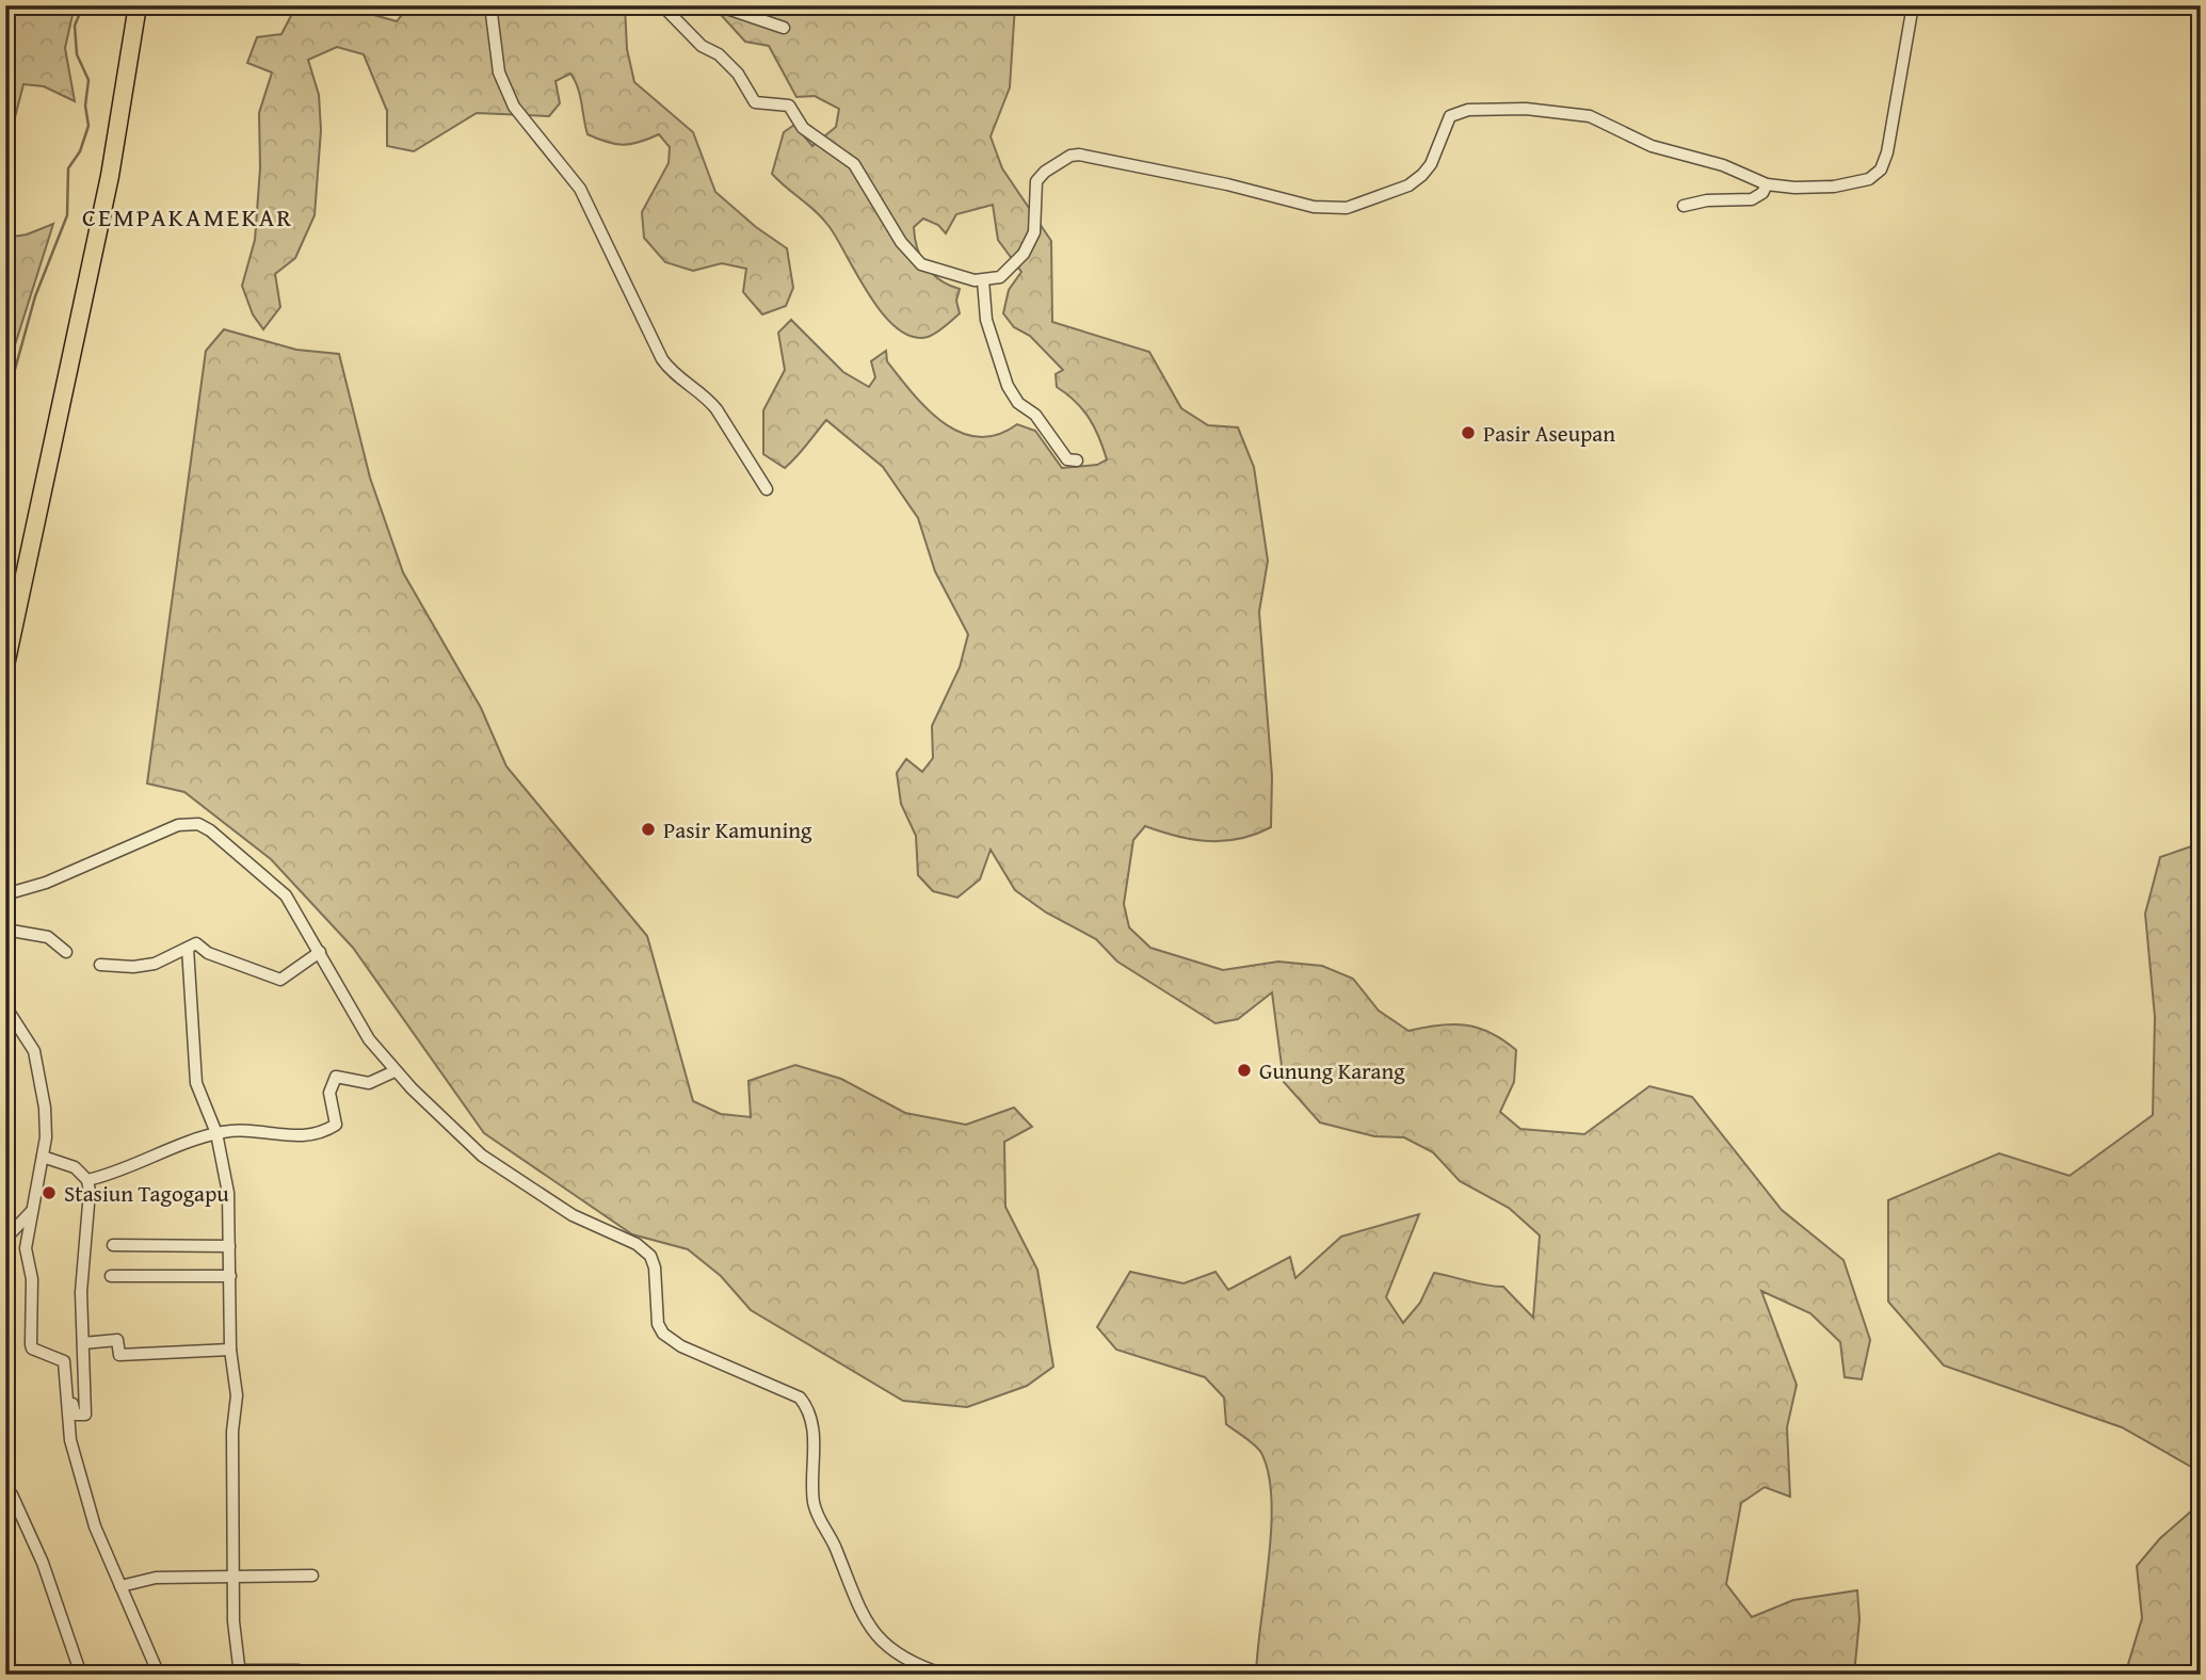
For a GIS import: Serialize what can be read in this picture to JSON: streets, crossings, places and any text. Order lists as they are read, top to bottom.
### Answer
{
  "districts": ["CEMPAKAMEKAR"],
  "places": [
    "Pasir Aseupan",
    "Pasir Kamuning",
    "Gunung Karang",
    "Stasiun Tagogapu"
  ]
}
